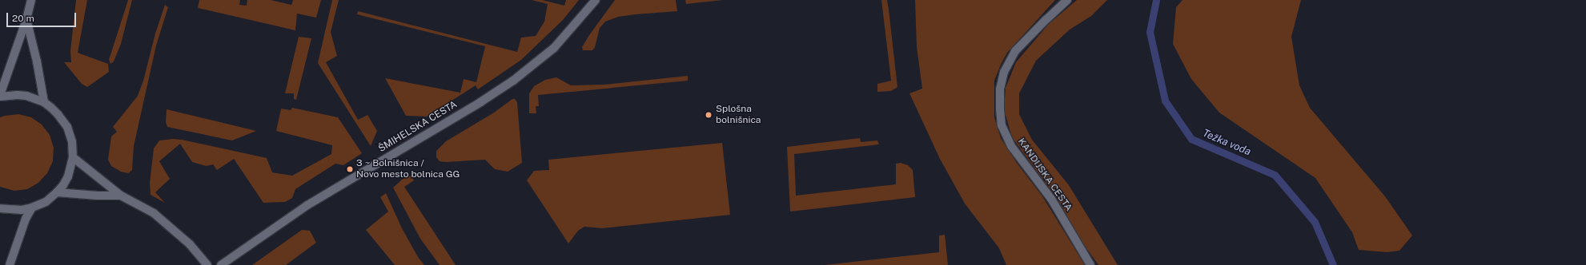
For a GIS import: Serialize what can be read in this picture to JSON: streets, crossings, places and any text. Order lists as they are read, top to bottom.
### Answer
{
  "streets": {
    "street": ["ŠMIHELSKA CESTA", "KANDIJSKA CESTA"]
  },
  "water": ["Težka voda"],
  "places": ["Splošna bolnišnica", "3 ~ Bolnišnica / Novo mesto bolnica GG"],
  "scale_bar": "20 m"
}
